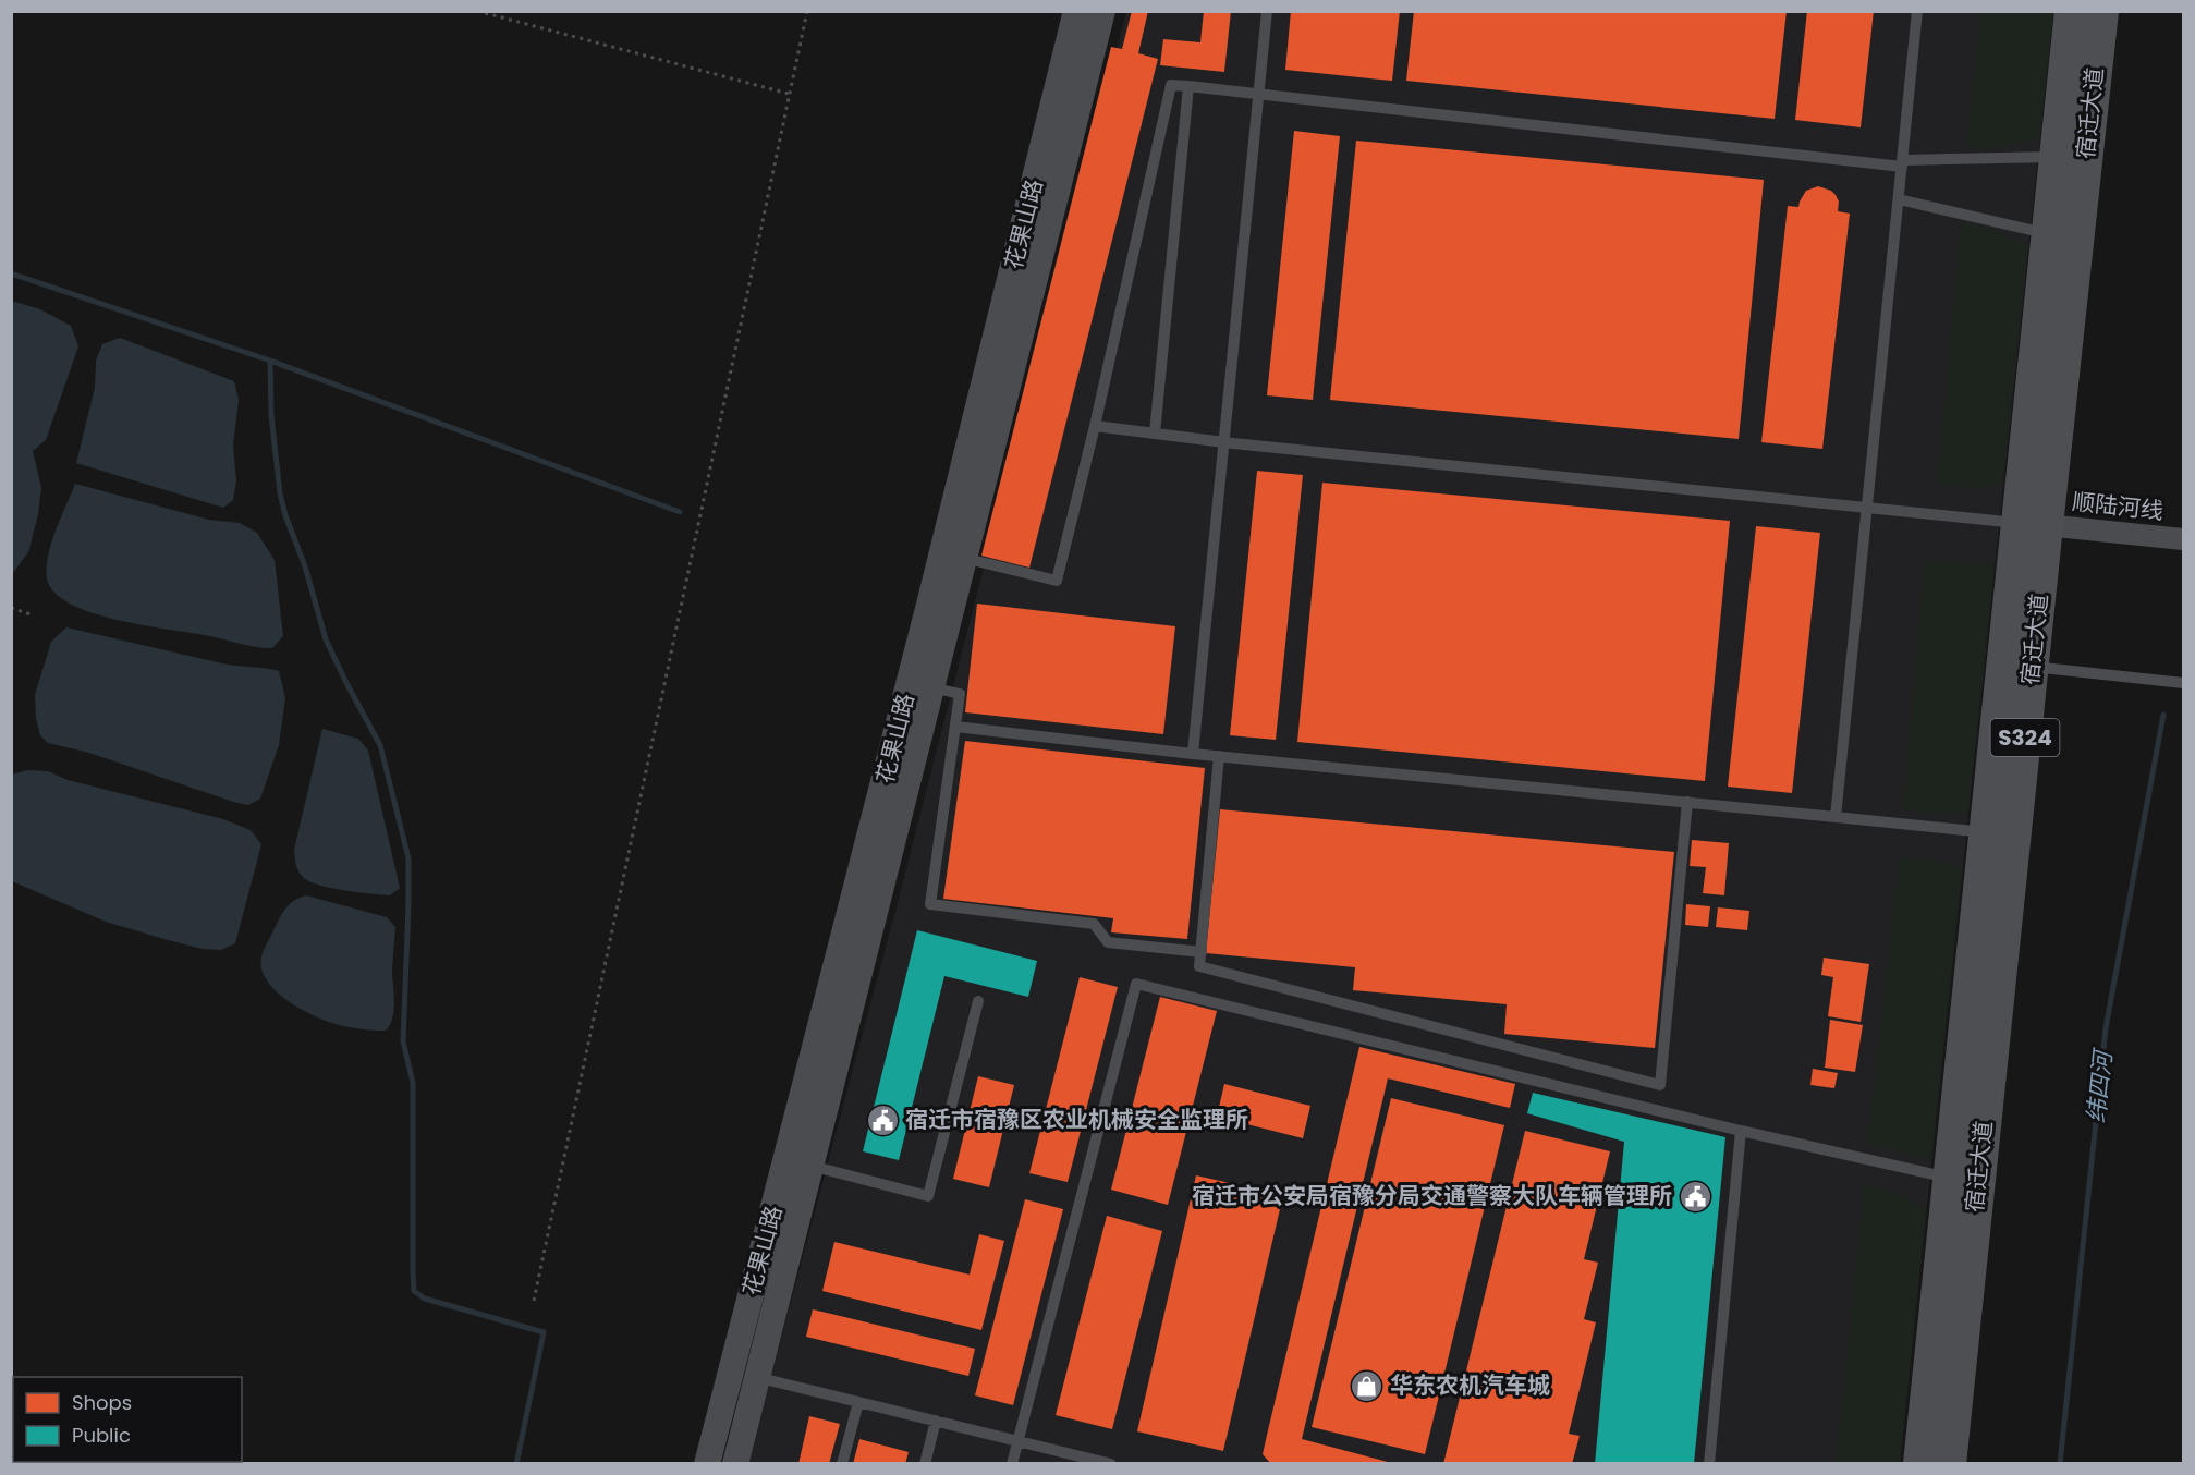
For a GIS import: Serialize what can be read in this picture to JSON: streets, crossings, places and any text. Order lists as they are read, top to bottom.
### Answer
{
  "streets": {
    "main road": ["宿迁大道", "S324"],
    "street": ["花果山路", "顺陆河线"]
  },
  "crossings": [
    ["宿迁大道", "顺陆河线"]
  ],
  "water": ["纬四河"],
  "places": {
    "public building": ["宿迁市宿豫区农业机械安全监理所", "宿迁市公安局宿豫分局交通警察大队车辆管理所"],
    "shop": ["华东农机汽车城"]
  },
  "legend": ["Shops", "Public"]
}
